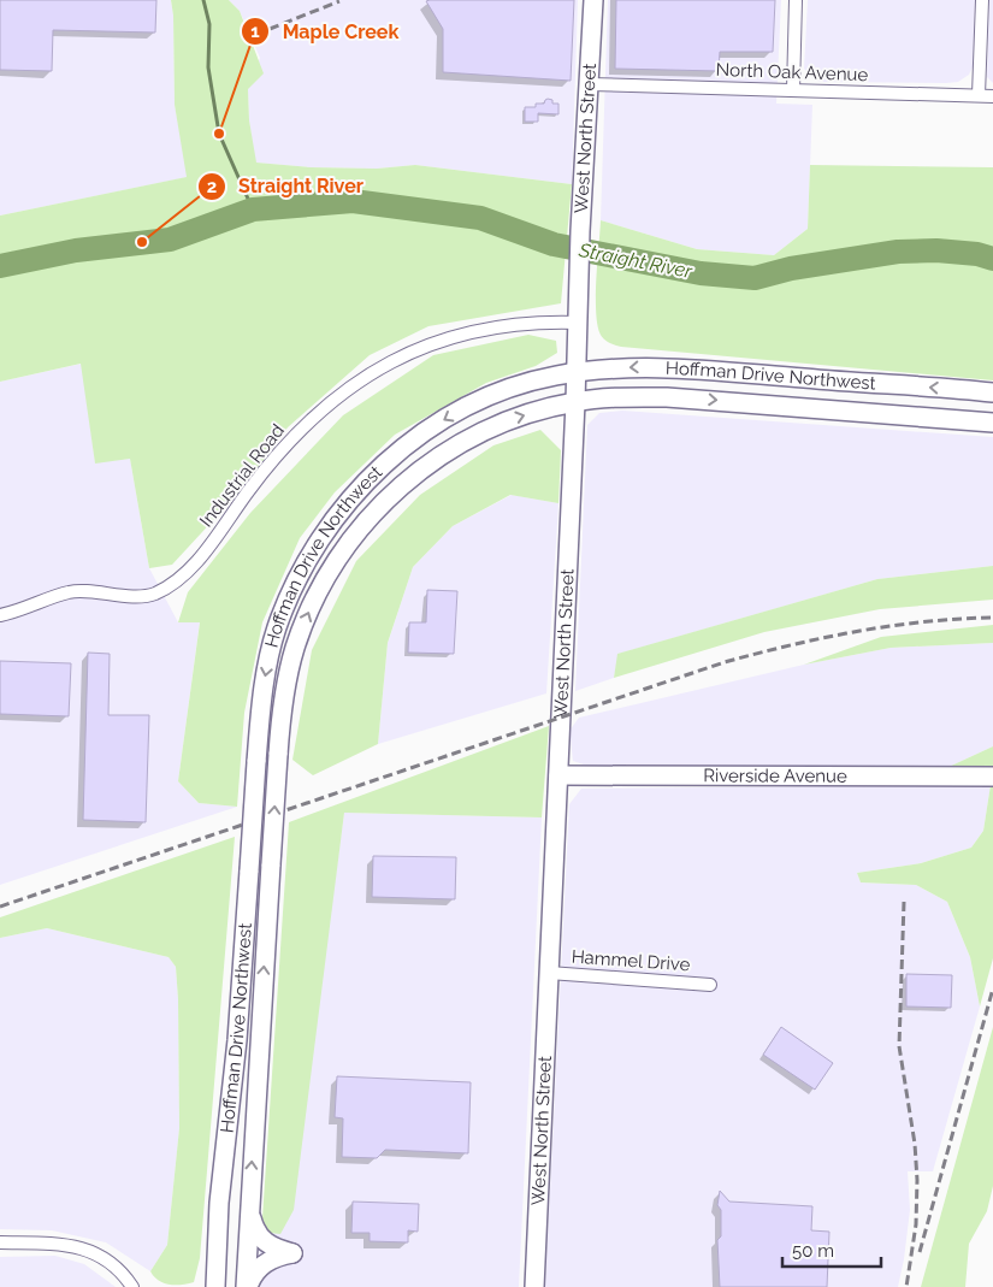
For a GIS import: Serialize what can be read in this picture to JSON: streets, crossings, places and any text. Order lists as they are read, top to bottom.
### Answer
{
  "streets": {
    "main road": ["West North Street", "Hoffman Drive Northwest", "Riverside Avenue"],
    "street": ["North Oak Avenue", "Industrial Road", "Hammel Drive"]
  },
  "crossings": [
    ["North Oak Avenue", "West North Street"],
    ["West North Street", "Hoffman Drive Northwest"],
    ["West North Street", "Industrial Road"],
    ["West North Street", "Riverside Avenue"],
    ["West North Street", "Hammel Drive"]
  ],
  "water": ["Straight River"],
  "places": ["Maple Creek", "Straight River"],
  "scale_bar": "50 m"
}
